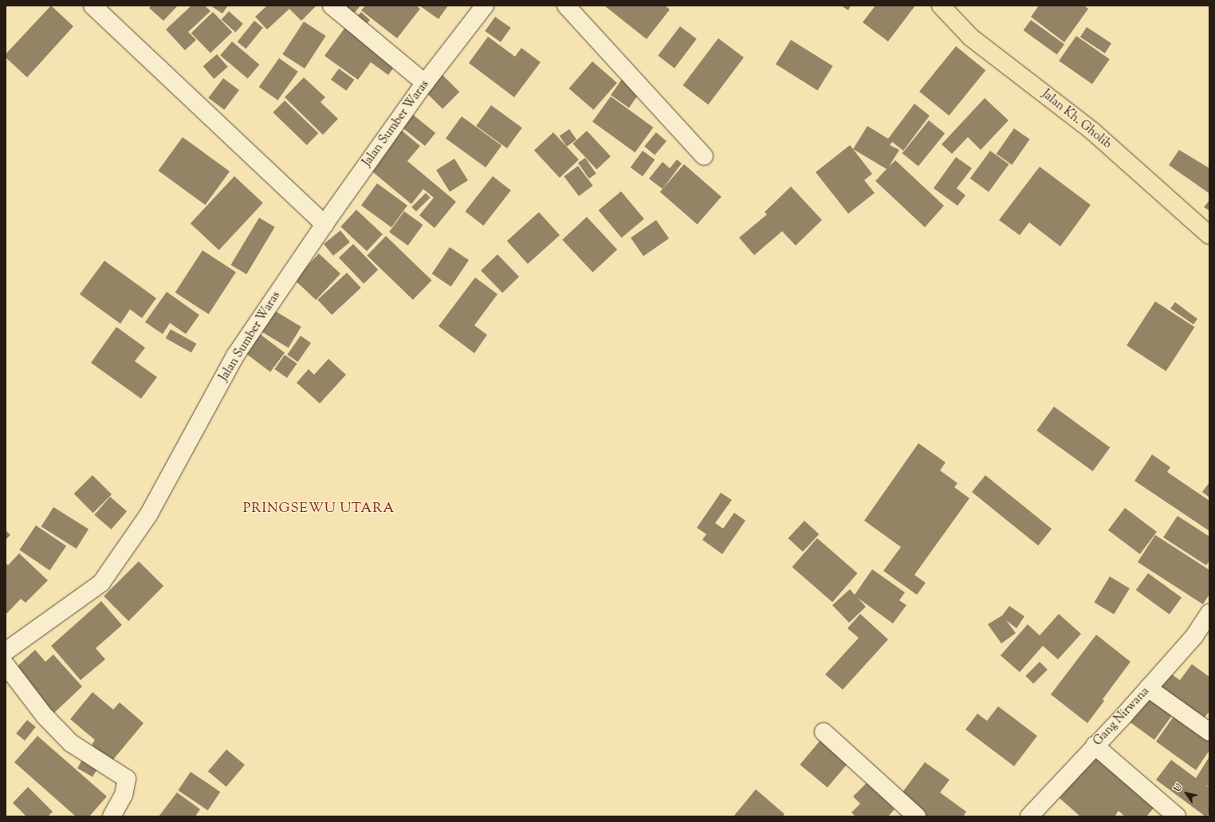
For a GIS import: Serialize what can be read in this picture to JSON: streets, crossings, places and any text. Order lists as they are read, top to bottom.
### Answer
{
  "streets": {
    "main road": ["Jalan Kh. Gholib"],
    "street": ["Jalan Sumber Waras", "Gang Nirwana"]
  },
  "districts": ["PRINGSEWU UTARA"],
  "north": "top left"
}
